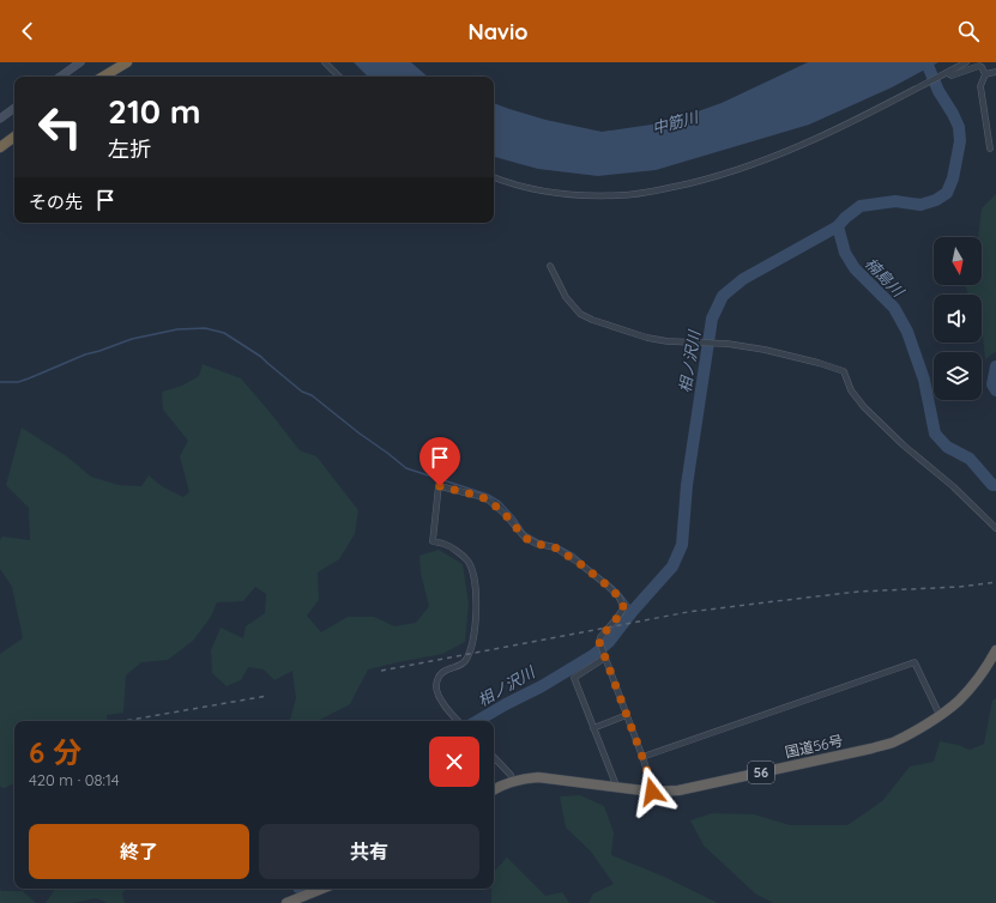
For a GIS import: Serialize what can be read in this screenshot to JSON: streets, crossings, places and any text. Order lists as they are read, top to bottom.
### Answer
{
  "streets": {
    "highway": ["国道56号", "56"]
  },
  "water": ["中筋川", "楠島川", "相ノ沢川"],
  "north": "bottom",
  "page": {
    "header": "Navio",
    "turn": ["210 m", "左折"],
    "then": "その先",
    "heading": ["6 分", "420 m · 08:14"],
    "buttons": ["終了", "共有"]
  }
}
